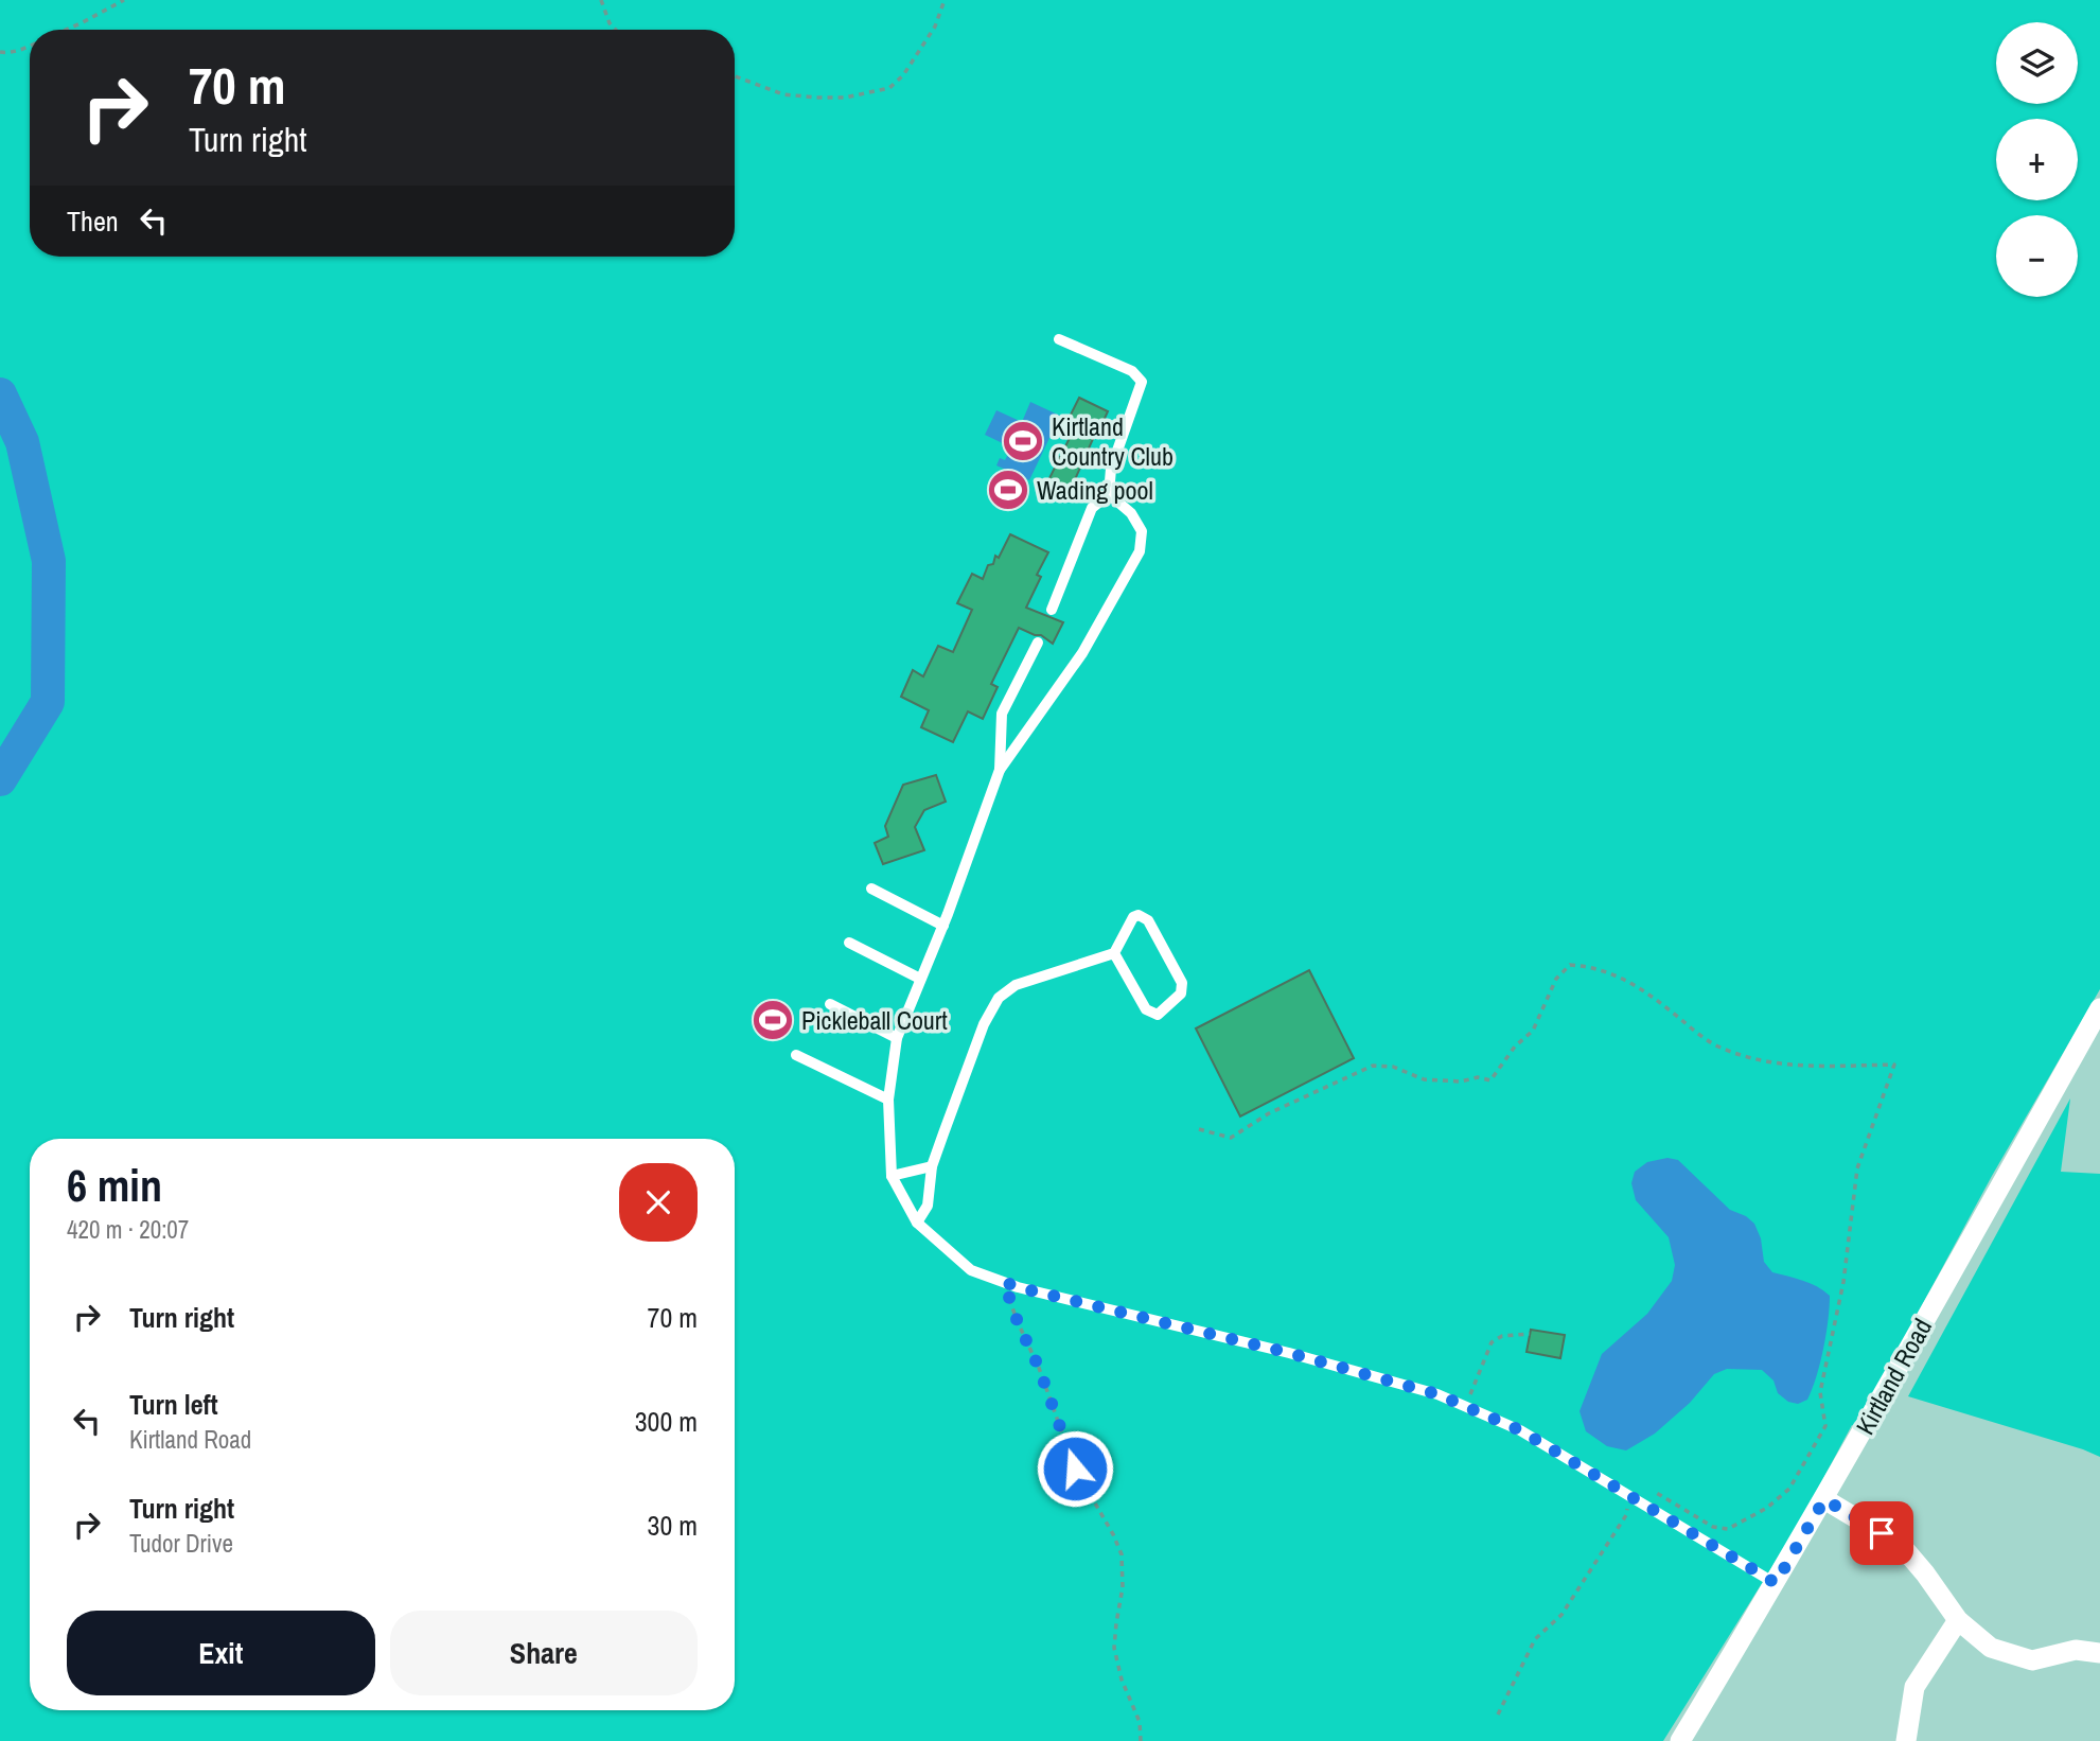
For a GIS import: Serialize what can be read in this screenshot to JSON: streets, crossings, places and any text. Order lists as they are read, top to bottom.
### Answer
{
  "streets": {
    "street": ["Kirtland Road"]
  },
  "places": {
    "sports": ["Kirtland Country Club", "Wading pool", "Pickleball Court"]
  },
  "page": {
    "map_buttons": ["+", "−"],
    "turn": ["70 m", "Turn right"],
    "then": "Then",
    "heading": ["6 min", "420 m · 20:07"],
    "list": [
      {
        "name": "Turn right",
        "value": "70 m"
      },
      {
        "name": "Turn left",
        "note": "Kirtland Road",
        "value": "300 m"
      },
      {
        "name": "Turn right",
        "note": "Tudor Drive",
        "value": "30 m"
      }
    ],
    "buttons": ["Exit", "Share"]
  }
}
